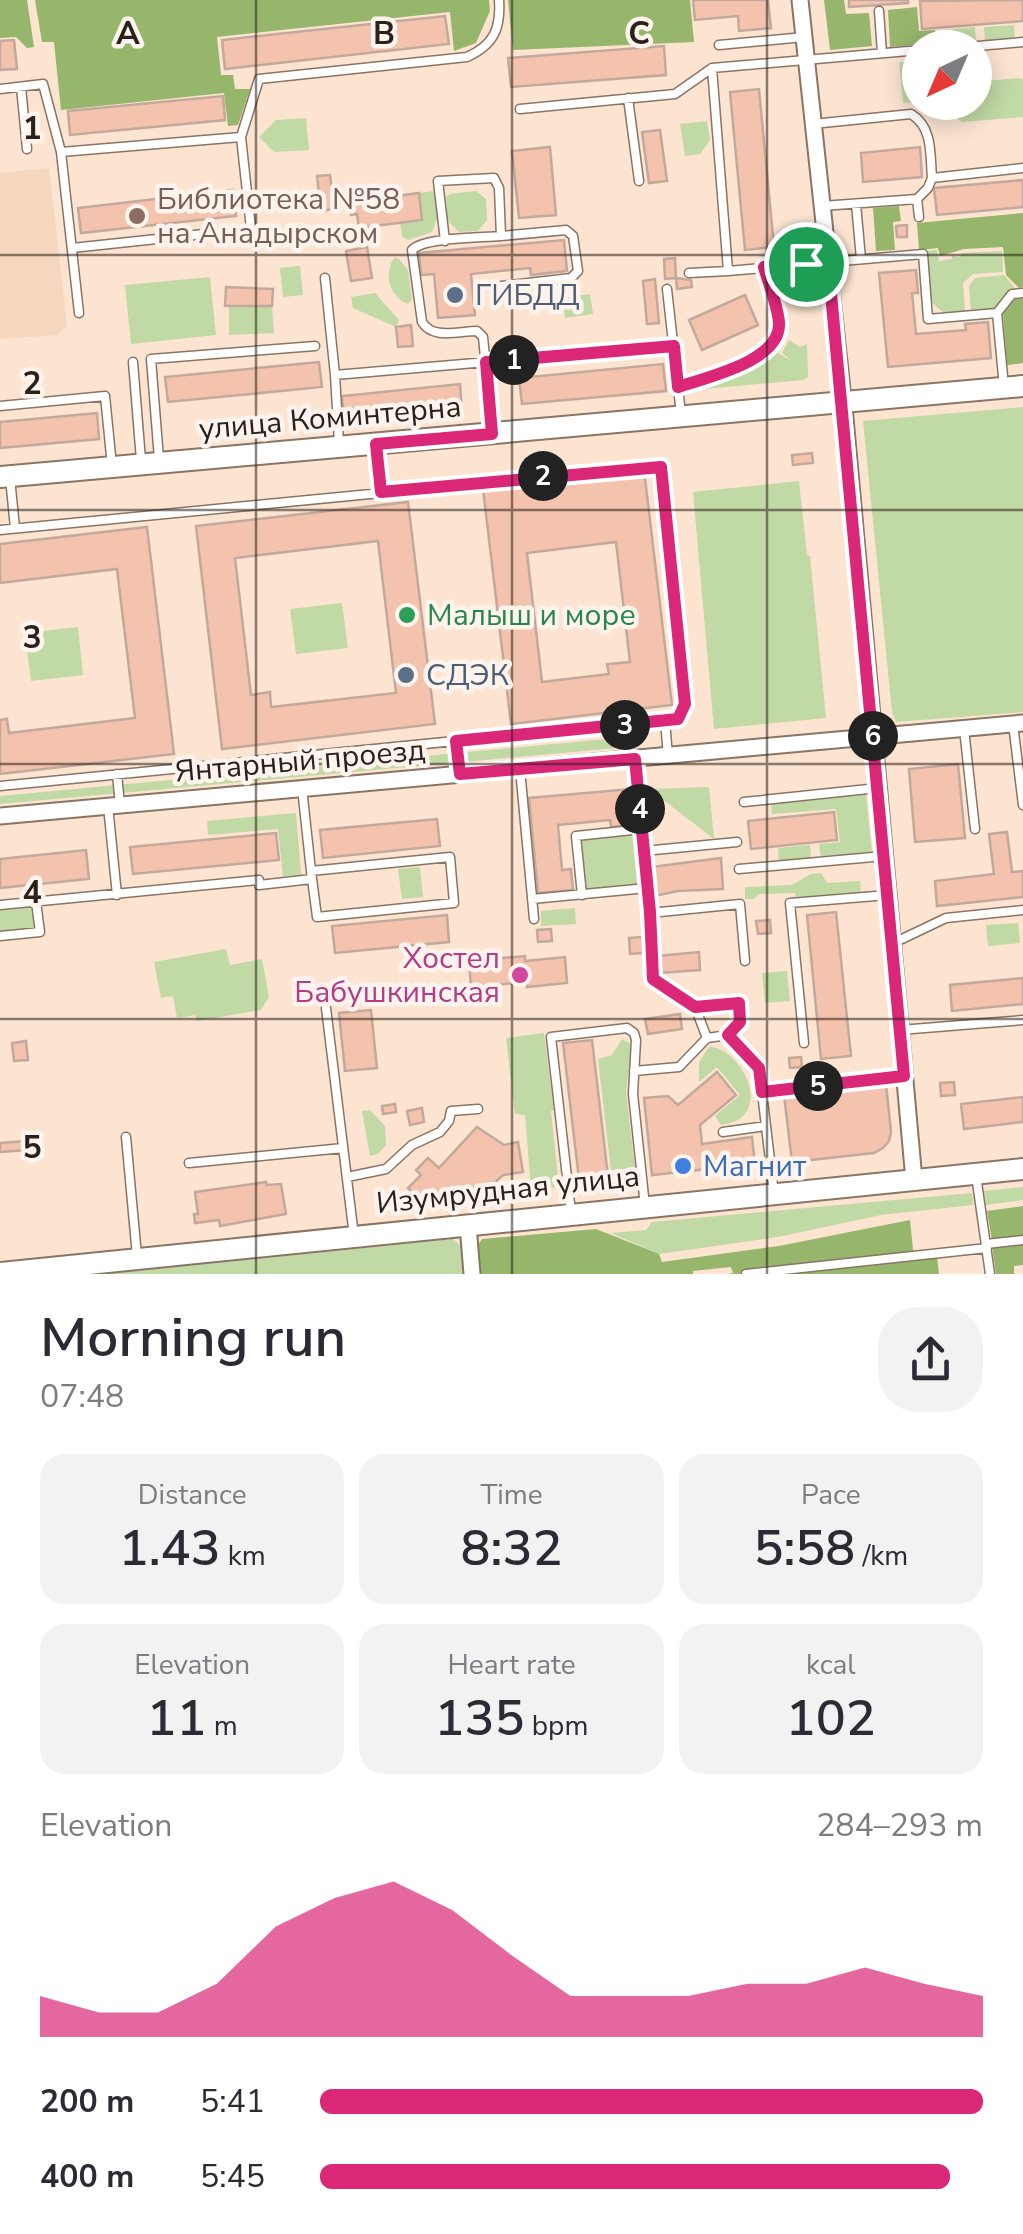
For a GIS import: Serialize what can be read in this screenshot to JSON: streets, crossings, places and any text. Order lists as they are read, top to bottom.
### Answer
{
  "streets": {
    "street": ["улица Коминтерна", "Янтарный проезд", "Изумрудная улица"]
  },
  "places": [
    "Библиотека №58 на Анадырском",
    "ГИБДД",
    "Малыш и море",
    "СДЭК",
    "Хостел Бабушкинская",
    "Магнит"
  ],
  "north": "bottom left",
  "page": {
    "pins": [
      "1",
      "2",
      "3",
      "6",
      "4",
      "5"
    ],
    "heading": ["Morning run", "07:48"],
    "stats": [
      ["Distance", "1.43 km"],
      ["Time", "8:32"],
      ["Pace", "5:58 /km"],
      ["Elevation", "11 m"],
      ["Heart rate", "135 bpm"],
      ["kcal", "102"]
    ],
    "chart": ["Elevation", "284–293 m"],
    "list": [
      {
        "name": "200 m",
        "note": "5:41"
      },
      {
        "name": "400 m",
        "note": "5:45"
      }
    ]
  },
  "grid": {
    "columns": ["A", "B", "C"],
    "rows": [
      "1",
      "2",
      "3",
      "4",
      "5"
    ]
  }
}
